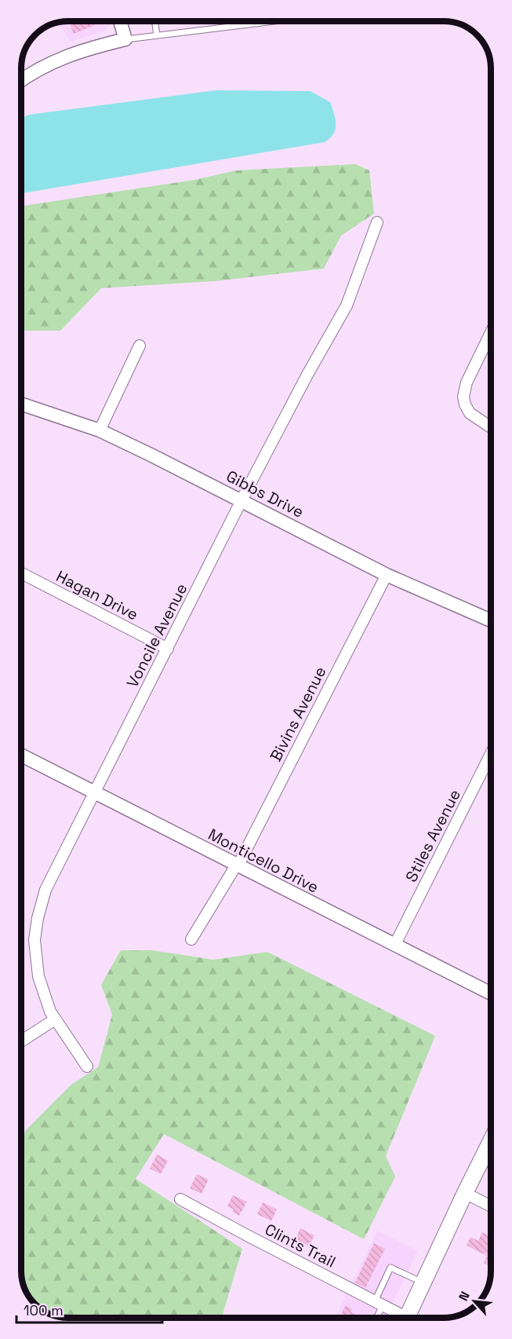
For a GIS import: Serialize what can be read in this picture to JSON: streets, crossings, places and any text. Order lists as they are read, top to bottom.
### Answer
{
  "streets": {
    "street": [
      "Gibbs Drive",
      "Hagan Drive",
      "Voncile Avenue",
      "Bivins Avenue",
      "Stiles Avenue",
      "Monticello Drive",
      "Clints Trail"
    ]
  },
  "crossings": [
    ["Gibbs Drive", "Voncile Avenue"],
    ["Gibbs Drive", "Bivins Avenue"],
    ["Hagan Drive", "Voncile Avenue"],
    ["Voncile Avenue", "Monticello Drive"],
    ["Bivins Avenue", "Monticello Drive"],
    ["Stiles Avenue", "Monticello Drive"]
  ],
  "scale_bar": "100 m",
  "north": "top left"
}
